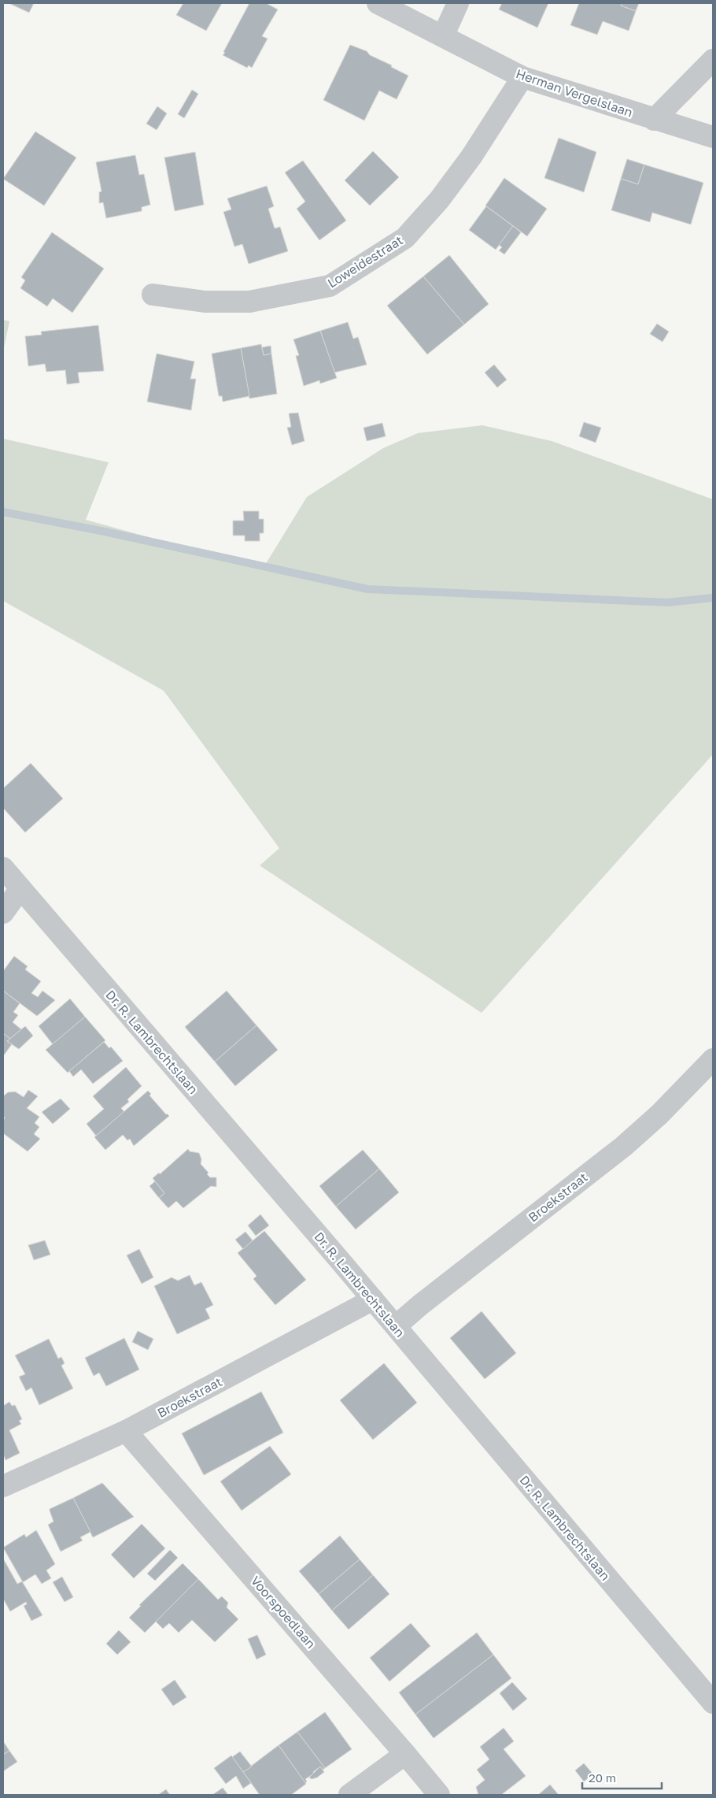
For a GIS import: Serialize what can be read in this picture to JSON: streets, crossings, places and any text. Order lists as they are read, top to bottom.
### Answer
{
  "streets": {
    "street": [
      "Herman Vergelslaan",
      "Loweidestraat",
      "Dr. R. Lambrechtslaan",
      "Broekstraat",
      "Voorspoedlaan"
    ]
  },
  "crossings": [
    ["Herman Vergelslaan", "Loweidestraat"],
    ["Dr. R. Lambrechtslaan", "Broekstraat"],
    ["Broekstraat", "Voorspoedlaan"]
  ],
  "scale_bar": "20 m"
}
